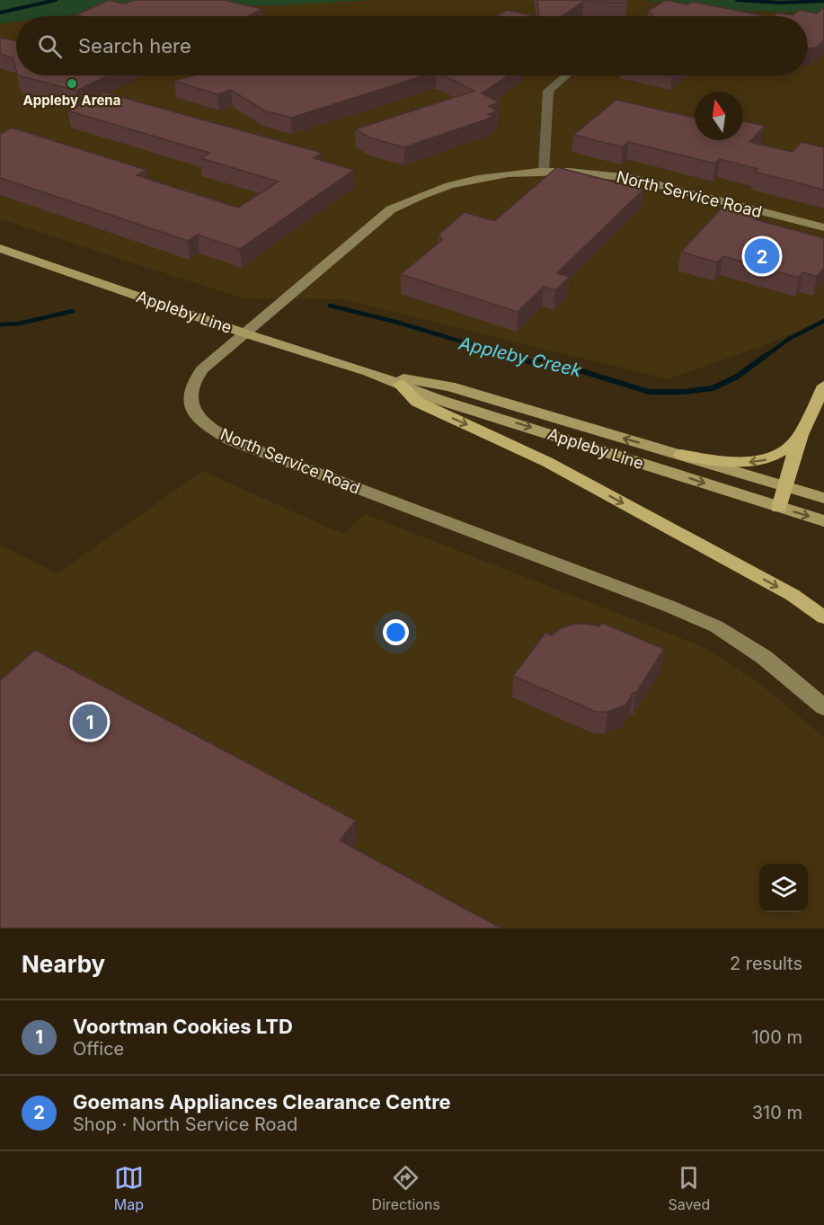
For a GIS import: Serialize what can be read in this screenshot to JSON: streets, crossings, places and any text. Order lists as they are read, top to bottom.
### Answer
{
  "streets": {
    "main road": ["Appleby Line"],
    "street": ["North Service Road"]
  },
  "crossings": [
    ["North Service Road", "Appleby Line"]
  ],
  "water": ["Appleby Creek"],
  "places": ["Appleby Arena"],
  "north": "top",
  "page": {
    "search": "Search here",
    "pins": ["2", "1"],
    "heading": ["Nearby", "2 results"],
    "list": [
      {
        "mark": "1",
        "name": "Voortman Cookies LTD",
        "note": "Office",
        "value": "100 m"
      },
      {
        "mark": "2",
        "name": "Goemans Appliances Clearance Centre",
        "note": "Shop · North Service Road",
        "value": "310 m"
      }
    ],
    "nav": ["Map", "Directions", "Saved"]
  }
}
